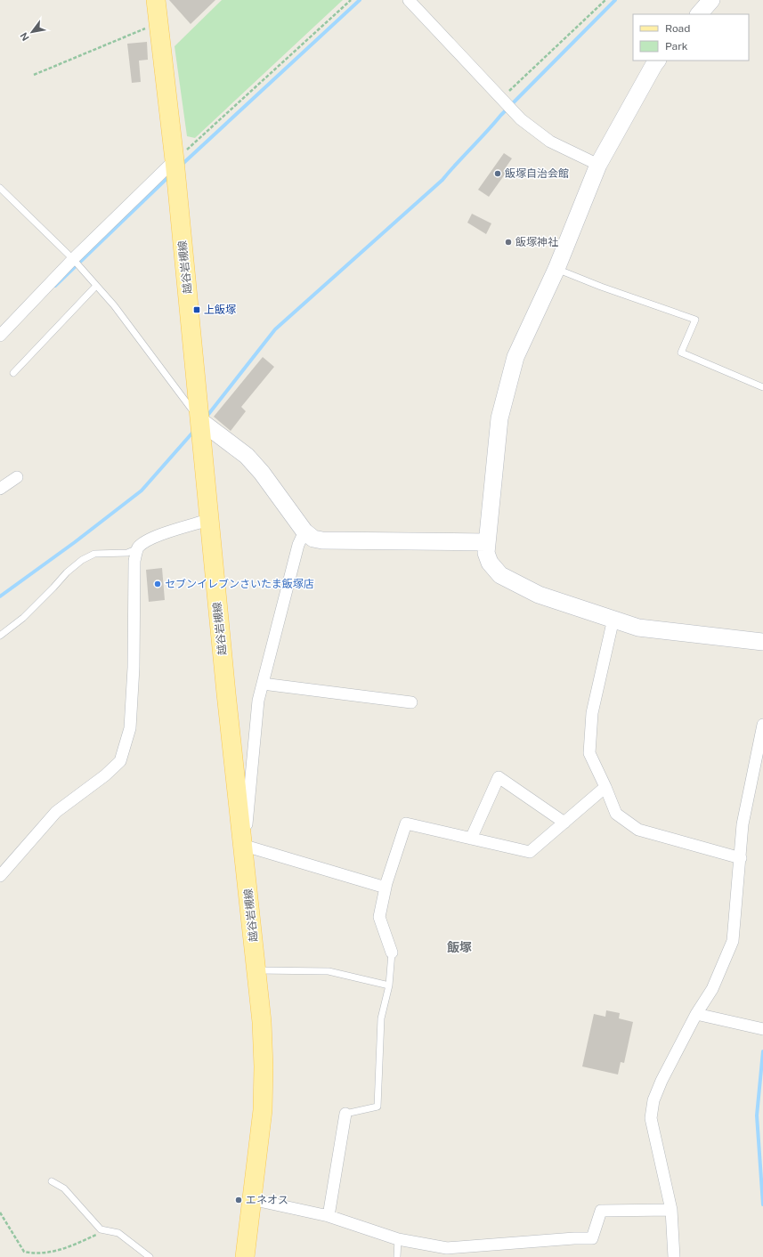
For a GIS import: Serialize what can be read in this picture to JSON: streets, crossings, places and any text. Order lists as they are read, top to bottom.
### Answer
{
  "streets": {
    "main road": ["越谷岩槻線"]
  },
  "districts": ["飯塚"],
  "places": {
    "other": [
      "飯塚自治会館",
      "飯塚神社",
      "セブンイレブンさいたま飯塚店",
      "エネオス"
    ],
    "transit": ["上飯塚"]
  },
  "legend": ["Road", "Park"],
  "north": "bottom left"
}
